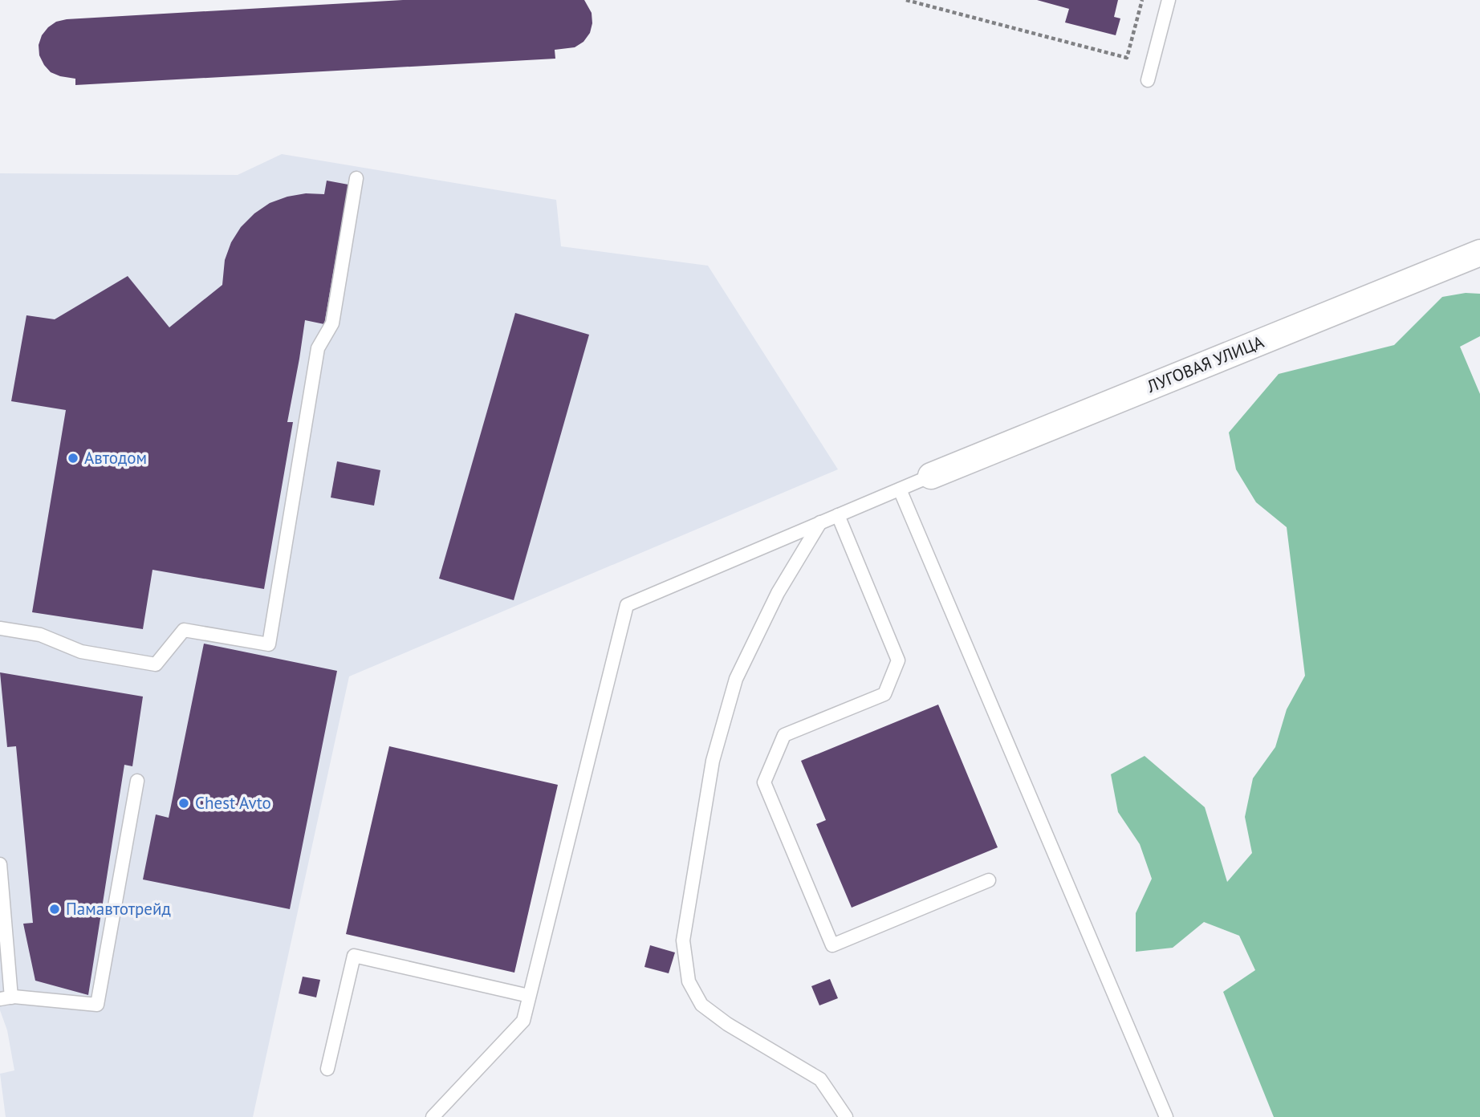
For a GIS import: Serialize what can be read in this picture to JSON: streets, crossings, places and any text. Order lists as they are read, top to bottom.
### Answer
{
  "streets": {
    "street": ["ЛУГОВАЯ УЛИЦА"]
  },
  "places": ["Автодом", "Chest Avto", "Памавтотрейд"]
}
